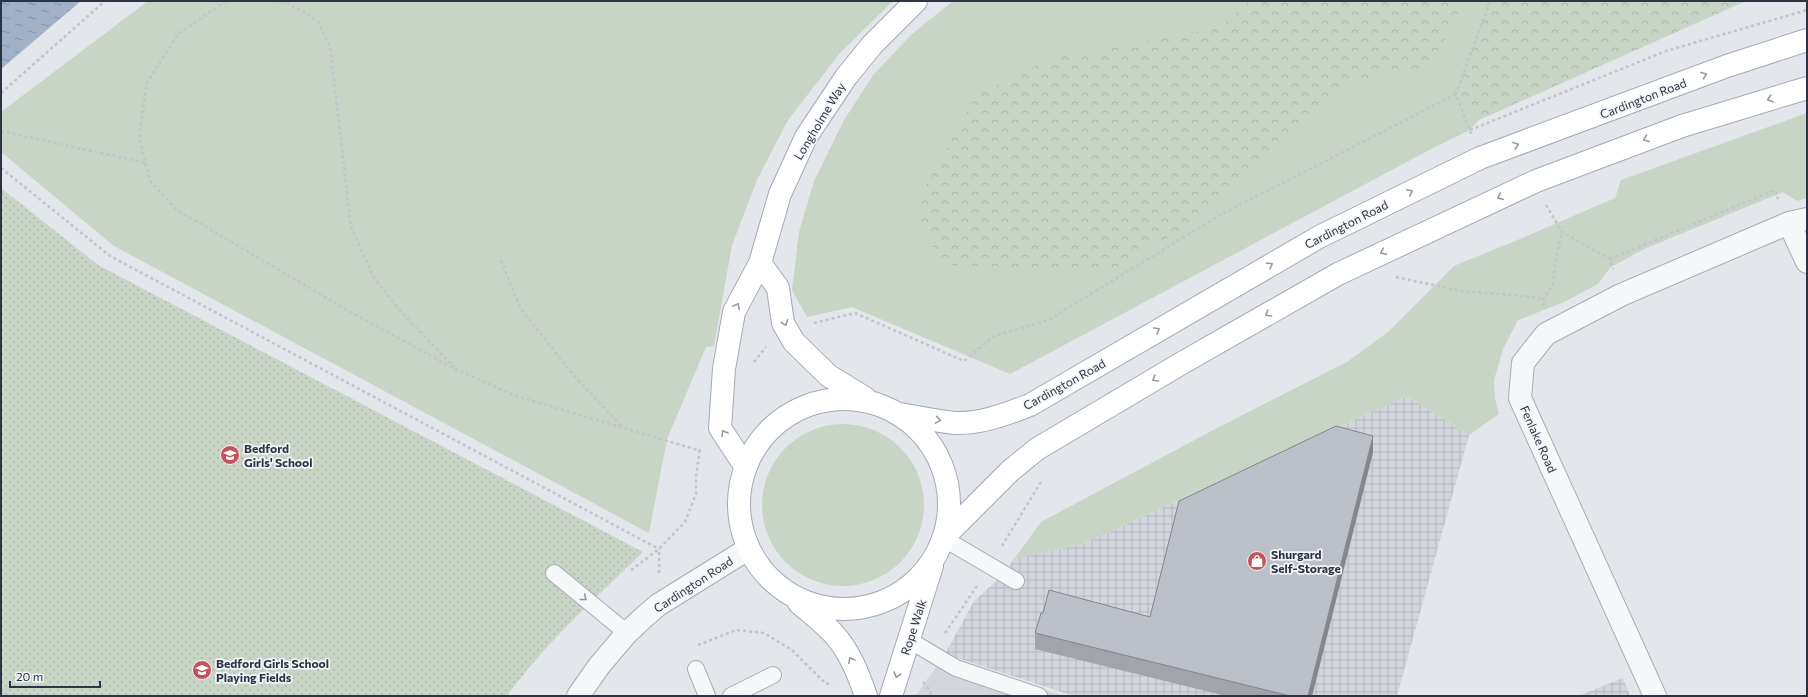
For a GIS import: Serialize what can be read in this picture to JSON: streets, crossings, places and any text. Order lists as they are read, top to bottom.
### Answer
{
  "streets": {
    "main road": ["Cardington Road", "Longholme Way", "Rope Walk"],
    "street": ["Fenlake Road"]
  },
  "crossings": [
    ["Cardington Road", "Rope Walk"]
  ],
  "one_way": ["Longholme Way"],
  "places": {
    "school or university": ["Bedford Girls' School", "Bedford Girls School Playing Fields"],
    "shop": ["Shurgard Self-Storage"]
  },
  "scale_bar": "20 m"
}
